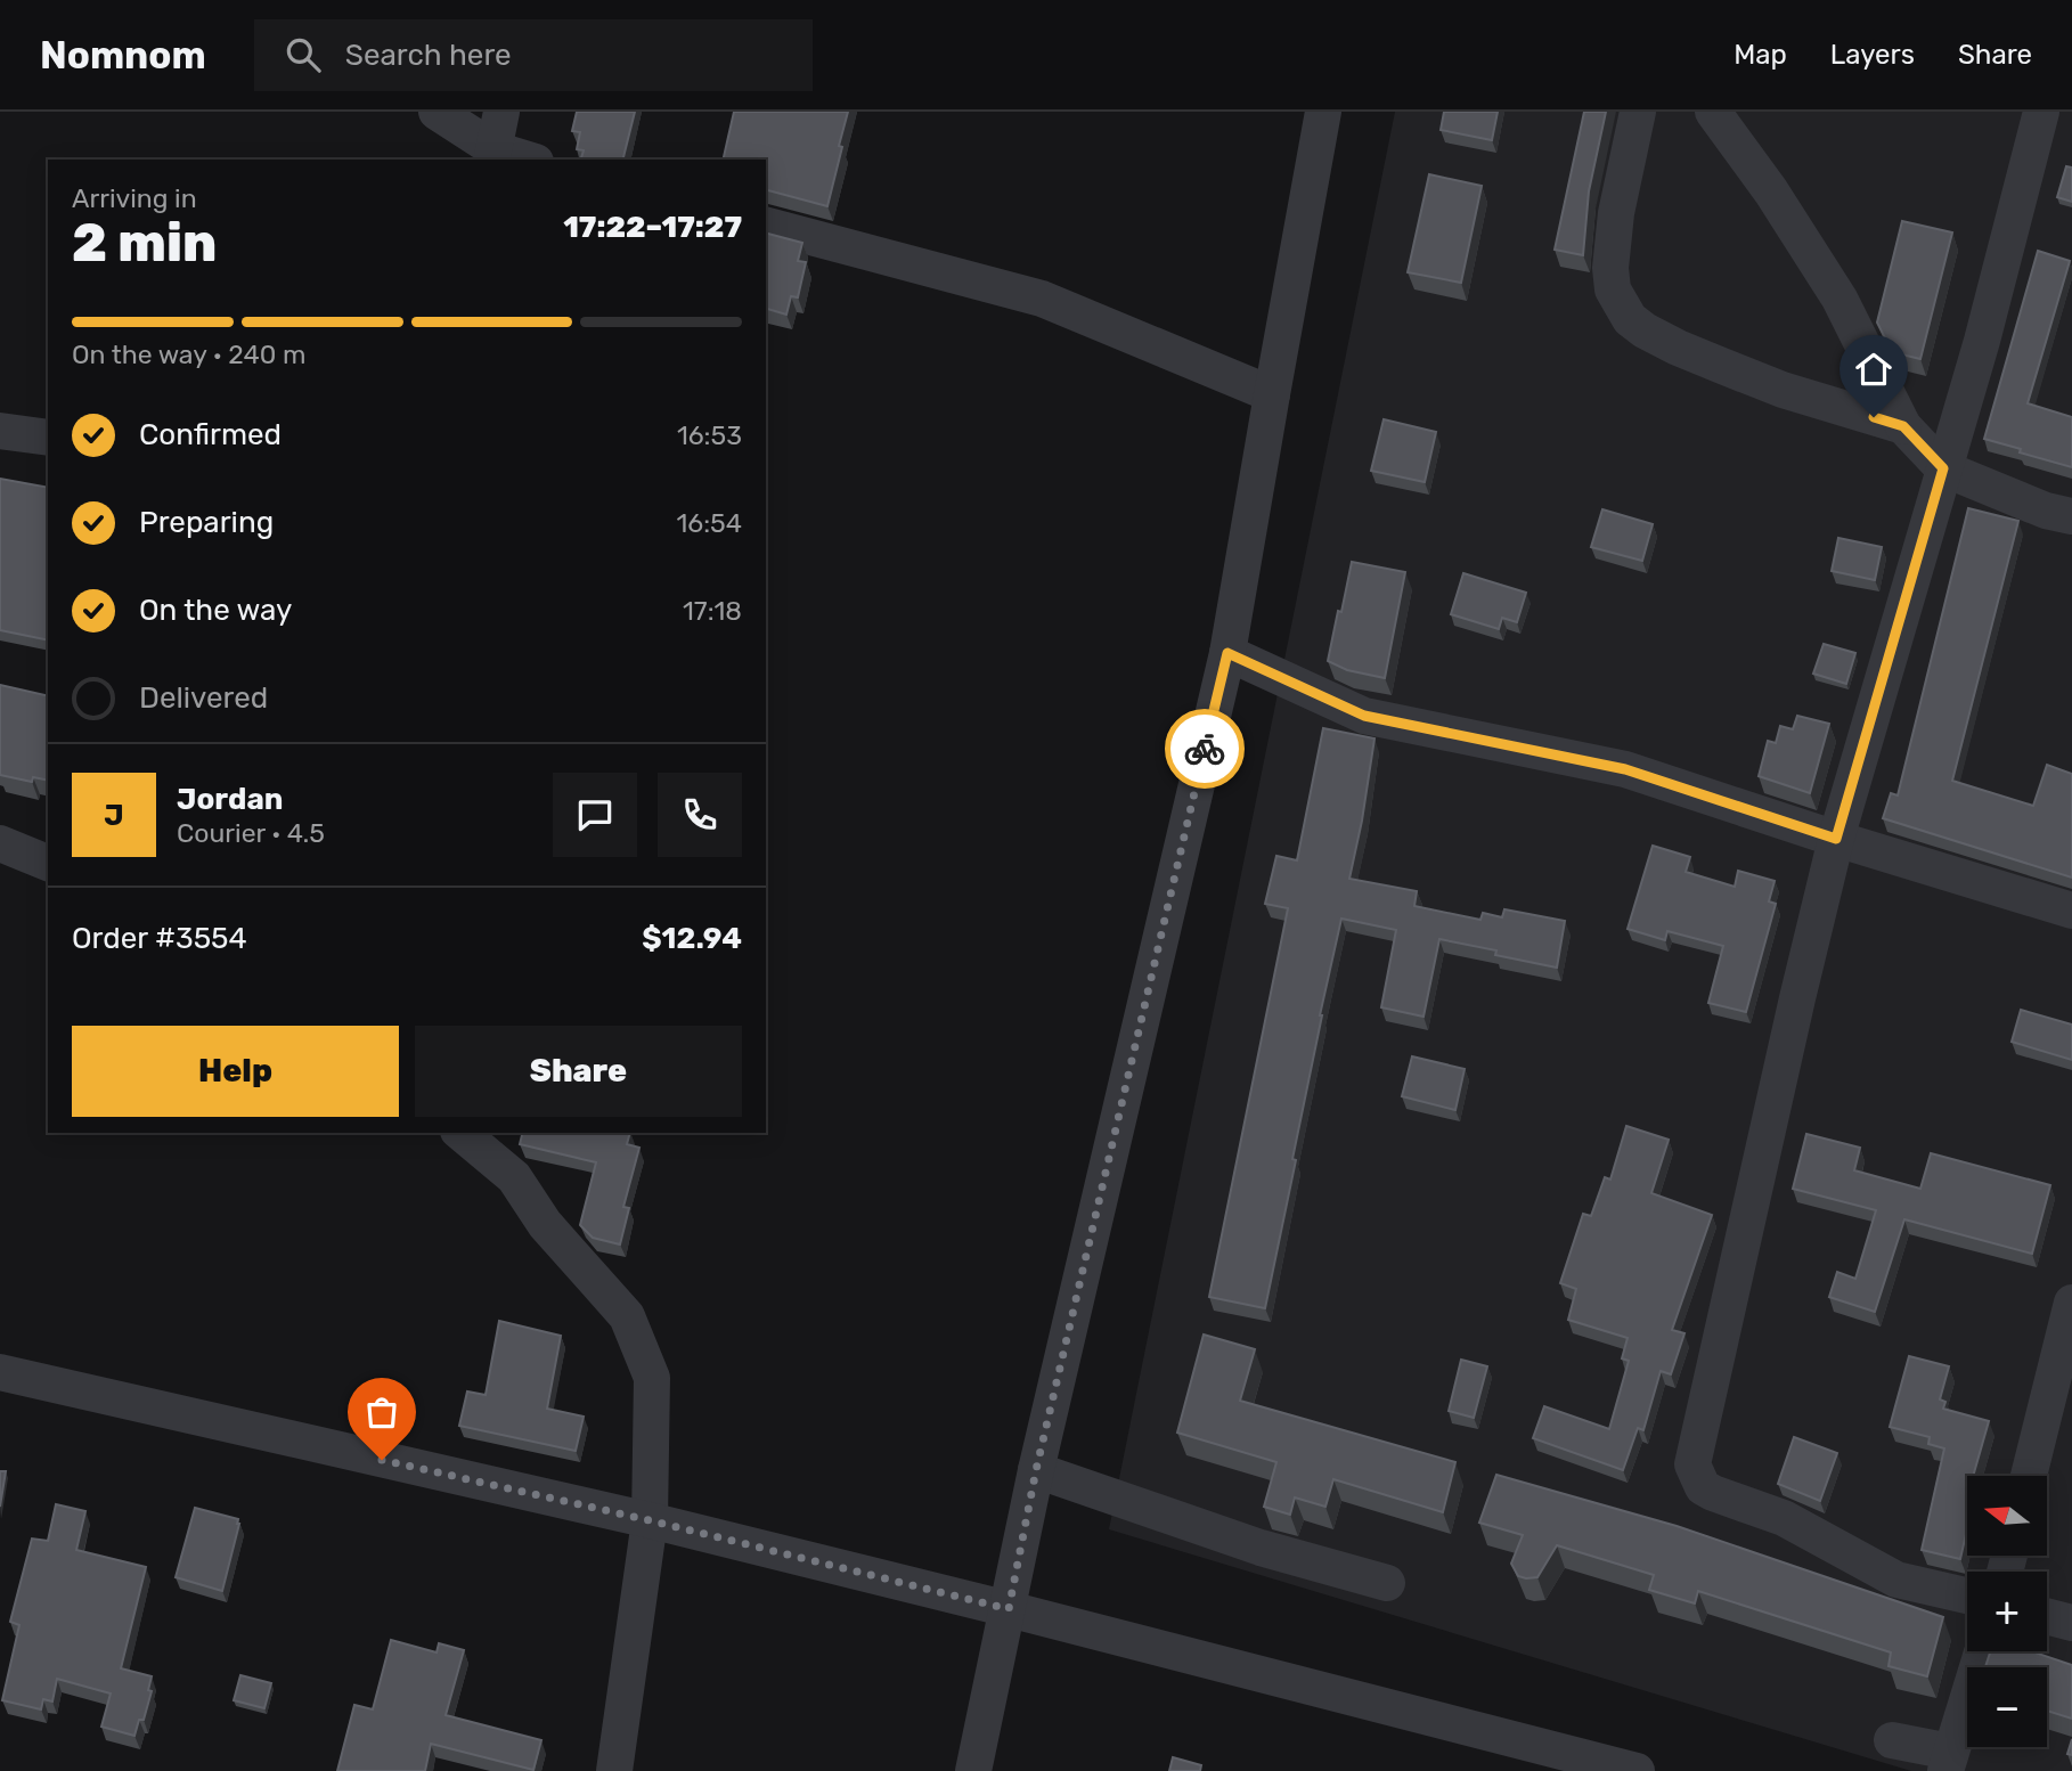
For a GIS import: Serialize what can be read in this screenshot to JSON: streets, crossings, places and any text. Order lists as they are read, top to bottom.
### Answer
{
  "north": "left",
  "page": {
    "header": "Nomnom",
    "search": "Search here",
    "nav": ["Map", "Layers", "Share"],
    "heading": ["2 min", "Arriving in", "17:22–17:27"],
    "panel": [
      "Jordan",
      "Courier · 4.5",
      "Order #3554",
      "$12.94"
    ],
    "bar": "On the way · 240 m",
    "list": [
      ["Confirmed", "16:53"],
      ["Preparing", "16:54"],
      ["On the way", "17:18"],
      "Delivered"
    ],
    "round": "J",
    "buttons": ["Help", "Share"],
    "map_buttons": ["+", "−"]
  }
}
